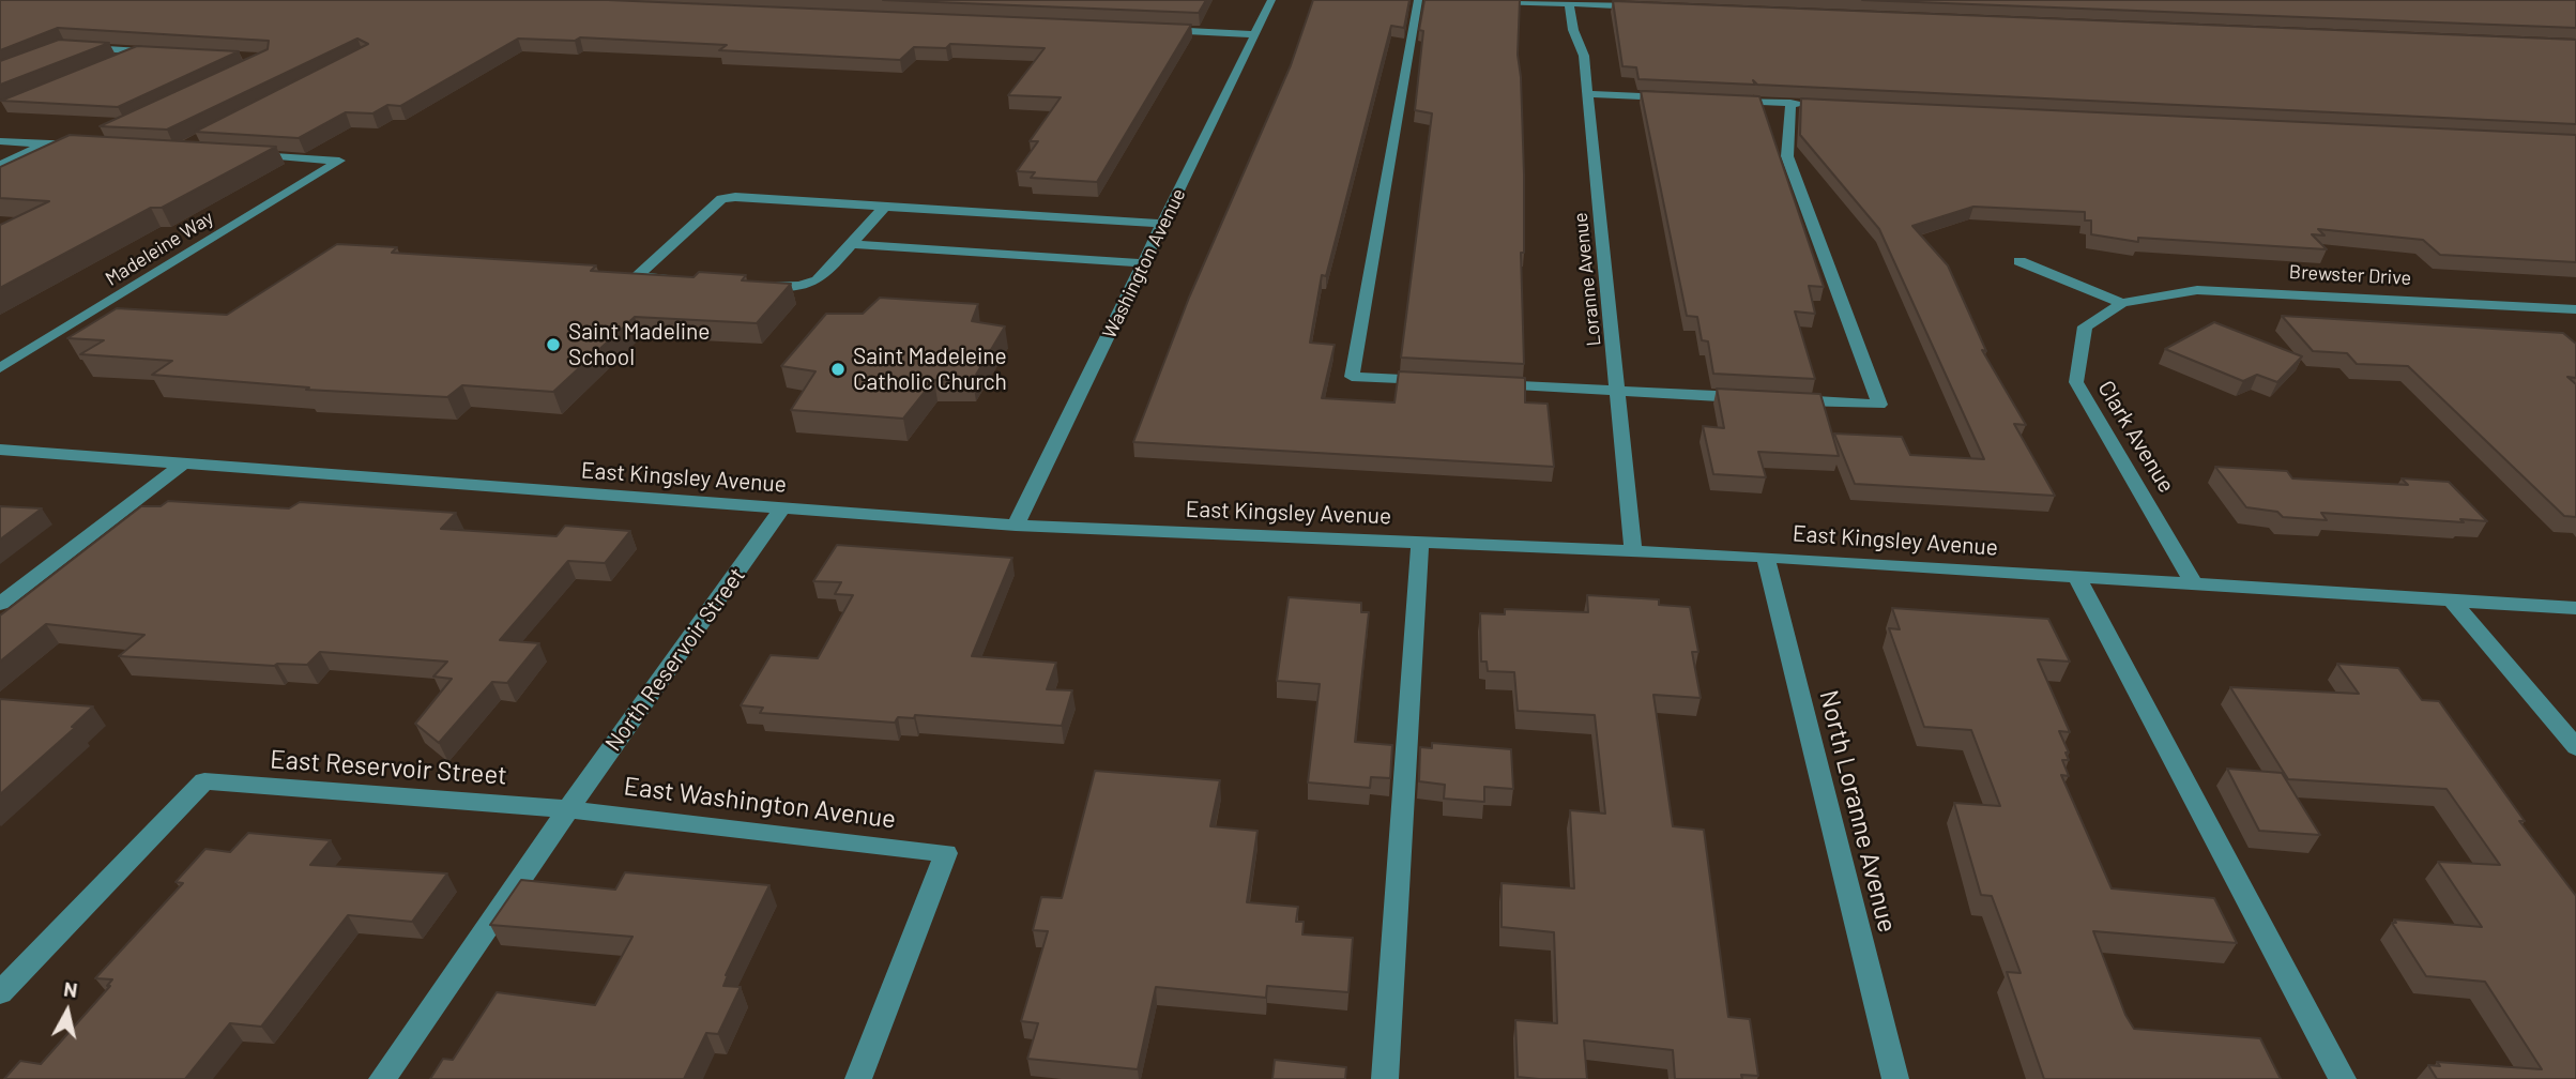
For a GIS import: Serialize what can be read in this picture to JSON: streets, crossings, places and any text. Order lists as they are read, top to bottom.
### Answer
{
  "streets": {
    "street": [
      "Madeleine Way",
      "Washington Avenue",
      "Brewster Drive",
      "Loranne Avenue",
      "Clark Avenue",
      "East Kingsley Avenue",
      "North Reservoir Street",
      "East Reservoir Street",
      "East Washington Avenue",
      "North Loranne Avenue"
    ]
  },
  "crossings": [
    ["Washington Avenue", "East Kingsley Avenue"],
    ["Brewster Drive", "Clark Avenue"],
    ["Loranne Avenue", "East Kingsley Avenue"],
    ["Clark Avenue", "East Kingsley Avenue"],
    ["East Kingsley Avenue", "North Reservoir Street"],
    ["East Kingsley Avenue", "North Loranne Avenue"],
    ["North Reservoir Street", "East Reservoir Street"],
    ["North Reservoir Street", "East Washington Avenue"],
    ["East Reservoir Street", "East Washington Avenue"]
  ],
  "places": ["Saint Madeline School", "Saint Madeleine Catholic Church"],
  "north": "top"
}
